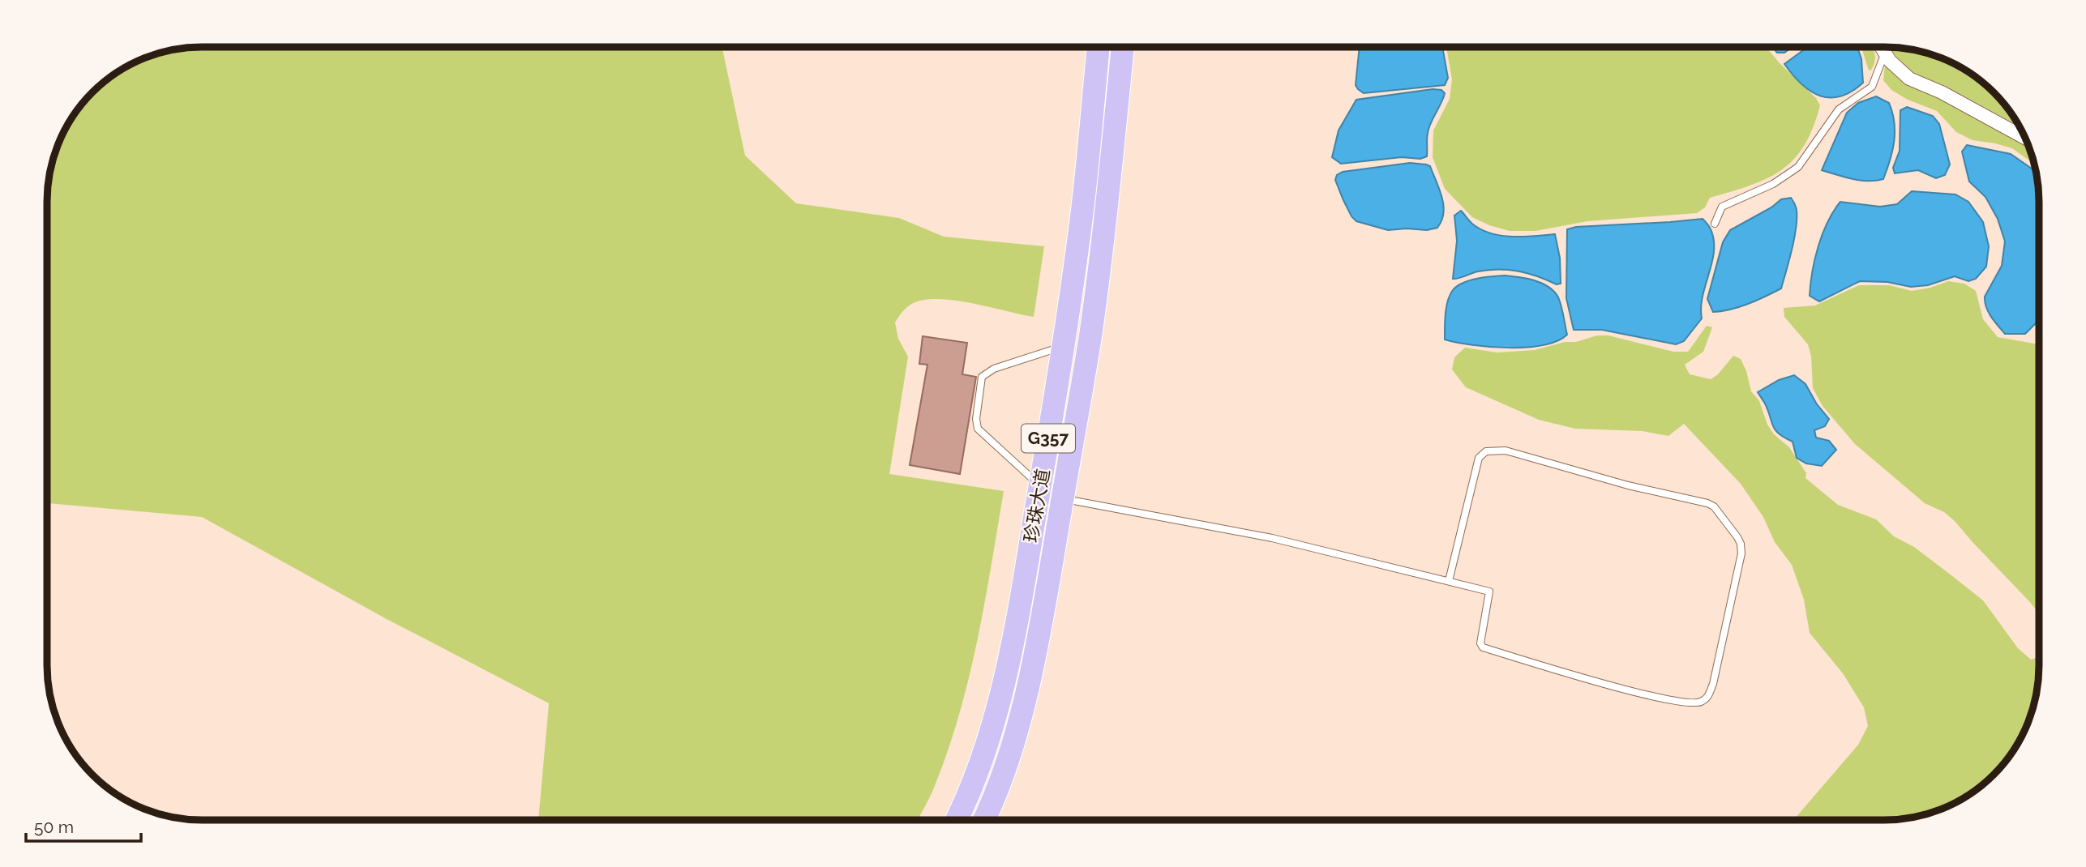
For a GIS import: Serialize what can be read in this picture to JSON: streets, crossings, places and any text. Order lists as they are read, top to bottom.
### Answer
{
  "streets": {
    "highway": ["G357", "珍珠大道"]
  },
  "scale_bar": "50 m"
}
